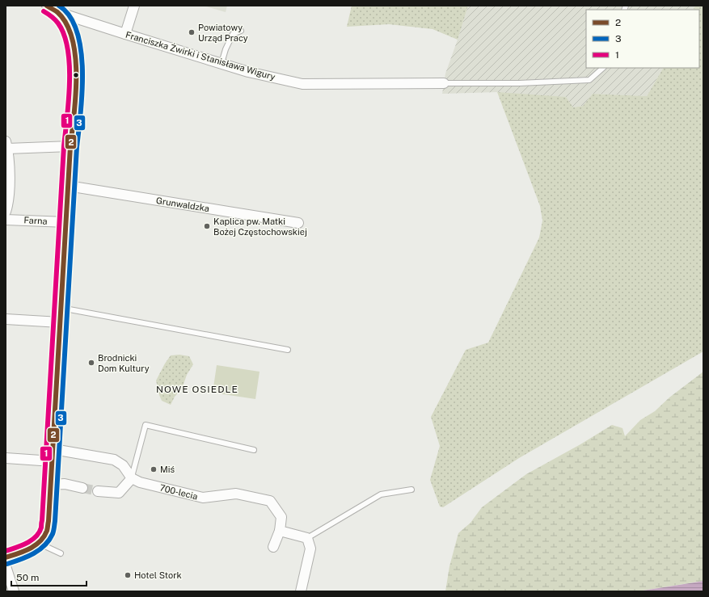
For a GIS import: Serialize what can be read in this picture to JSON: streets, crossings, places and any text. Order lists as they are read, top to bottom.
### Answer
{
  "streets": {
    "street": [
      "Franciszka Żwirki i Stanisława Wigury",
      "Grunwaldzka",
      "Farna",
      "700-lecia"
    ]
  },
  "districts": ["NOWE OSIEDLE"],
  "places": [
    "Powiatowy Urząd Pracy",
    "Kaplica pw. Matki Bożej Częstochowskiej",
    "Brodnicki Dom Kultury",
    "Miś",
    "Hotel Stork"
  ],
  "lines": ["transit line 2", "transit line 3", "transit line 1"],
  "legend": ["2", "3", "1"],
  "scale_bar": "50 m"
}
